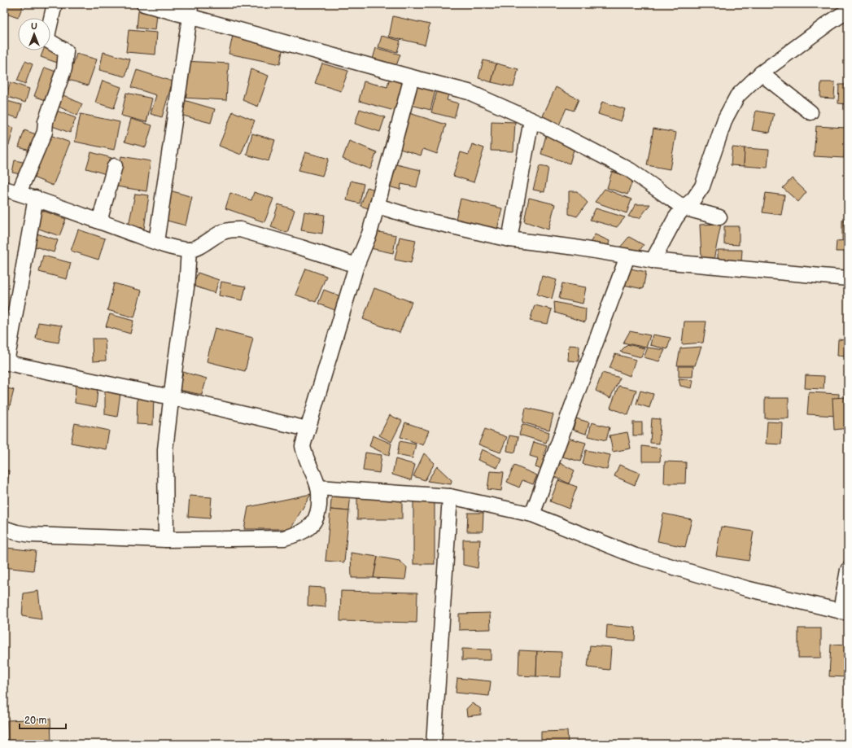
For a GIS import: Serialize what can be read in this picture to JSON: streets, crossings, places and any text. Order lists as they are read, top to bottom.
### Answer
{
  "scale_bar": "20 m",
  "north": "top"
}
